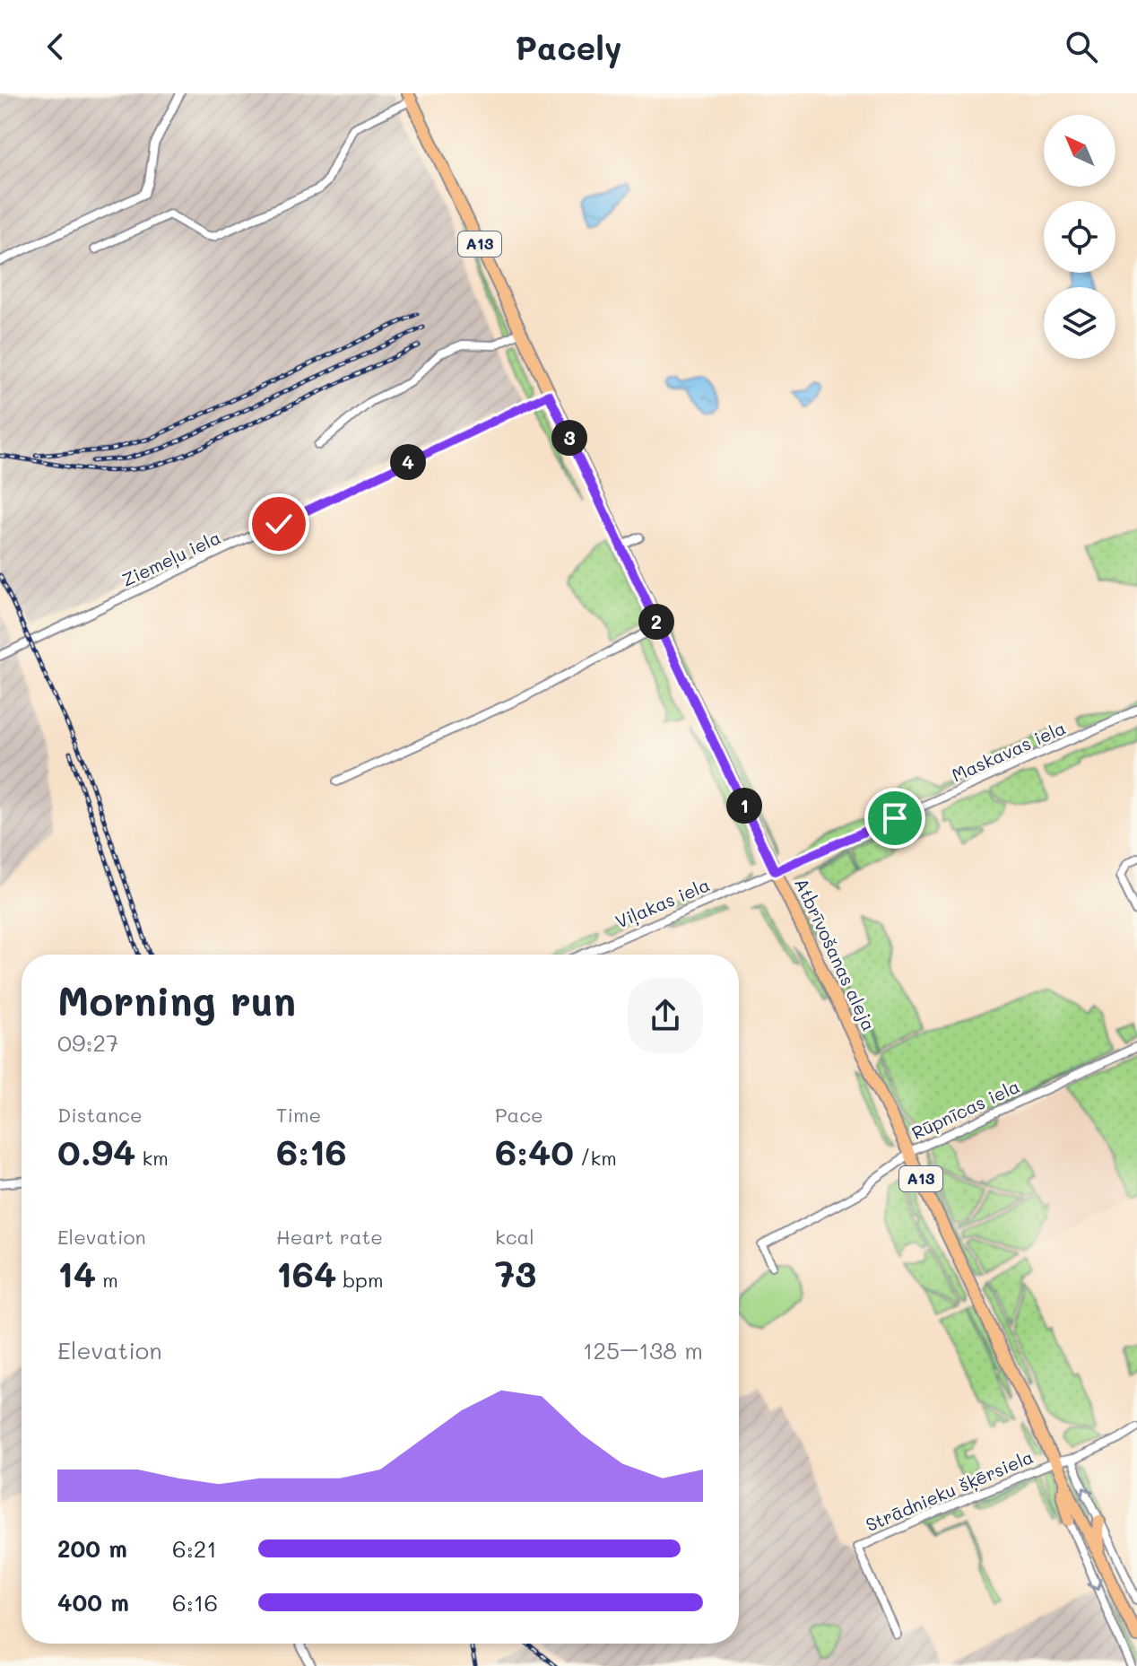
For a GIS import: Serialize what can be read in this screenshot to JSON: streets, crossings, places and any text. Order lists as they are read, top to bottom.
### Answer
{
  "streets": {
    "main road": ["A13", "Atbrīvošanas aleja"],
    "street": [
      "Ziemeļu iela",
      "Maskavas iela",
      "Viļakas iela",
      "Rūpnīcas iela",
      "Strādnieku šķērsiela"
    ]
  },
  "crossings": [
    ["Ziemeļu iela", "Atbrīvošanas aleja"],
    ["Maskavas iela", "Viļakas iela"],
    ["Maskavas iela", "Atbrīvošanas aleja"],
    ["Viļakas iela", "Atbrīvošanas aleja"],
    ["Atbrīvošanas aleja", "Rūpnīcas iela"],
    ["Atbrīvošanas aleja", "Strādnieku šķērsiela"]
  ],
  "north": "top left",
  "page": {
    "header": "Pacely",
    "pins": [
      "3",
      "4",
      "2",
      "1"
    ],
    "heading": ["Morning run", "09:27"],
    "stats": [
      ["Distance", "0.94 km"],
      ["Time", "6:16"],
      ["Pace", "6:40 /km"],
      ["Elevation", "14 m"],
      ["Heart rate", "164 bpm"],
      ["kcal", "73"]
    ],
    "chart": ["Elevation", "125–138 m"],
    "list": [
      {
        "name": "200 m",
        "note": "6:21"
      },
      {
        "name": "400 m",
        "note": "6:16"
      }
    ]
  }
}
